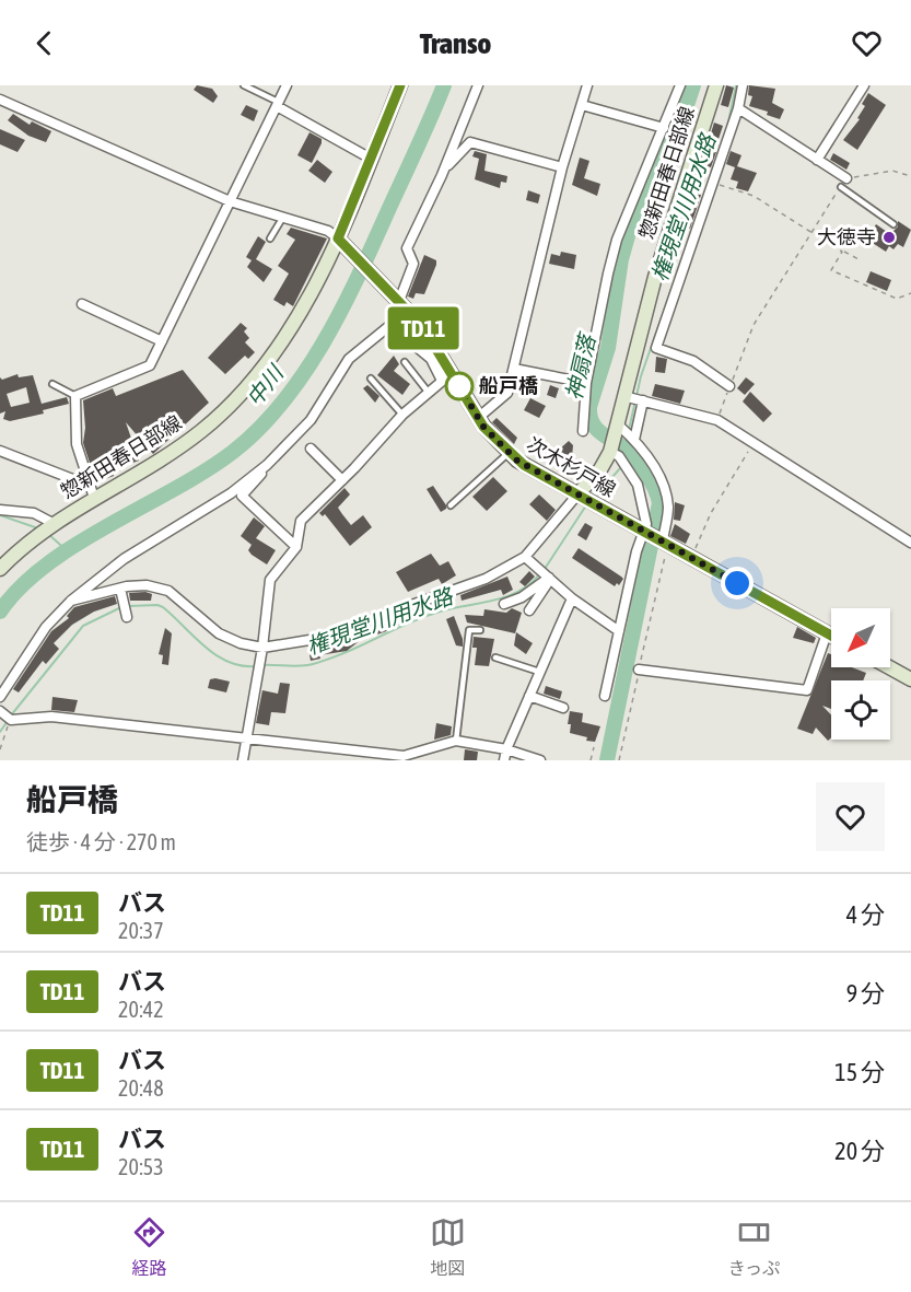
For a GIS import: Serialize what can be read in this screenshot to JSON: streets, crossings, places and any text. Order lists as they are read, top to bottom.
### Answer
{
  "streets": {
    "main road": ["惣新田春日部線", "次木杉戸線"]
  },
  "crossings": [
    ["惣新田春日部線", "次木杉戸線"]
  ],
  "water": ["権現堂川用水路", "神扇落", "中川"],
  "places": ["大徳寺", "船戸橋"],
  "lines": ["bus line TD11"],
  "north": "bottom left",
  "page": {
    "header": "Transo",
    "on_map": "TD11",
    "heading": ["船戸橋", "徒歩 · 4 分 · 270 m"],
    "list": [
      {
        "mark": "TD11",
        "name": "バス",
        "note": "20:37",
        "value": "4 分"
      },
      {
        "mark": "TD11",
        "name": "バス",
        "note": "20:42",
        "value": "9 分"
      },
      {
        "mark": "TD11",
        "name": "バス",
        "note": "20:48",
        "value": "15 分"
      },
      {
        "mark": "TD11",
        "name": "バス",
        "note": "20:53",
        "value": "20 分"
      }
    ],
    "tabs": ["経路", "地図", "きっぷ"]
  }
}
